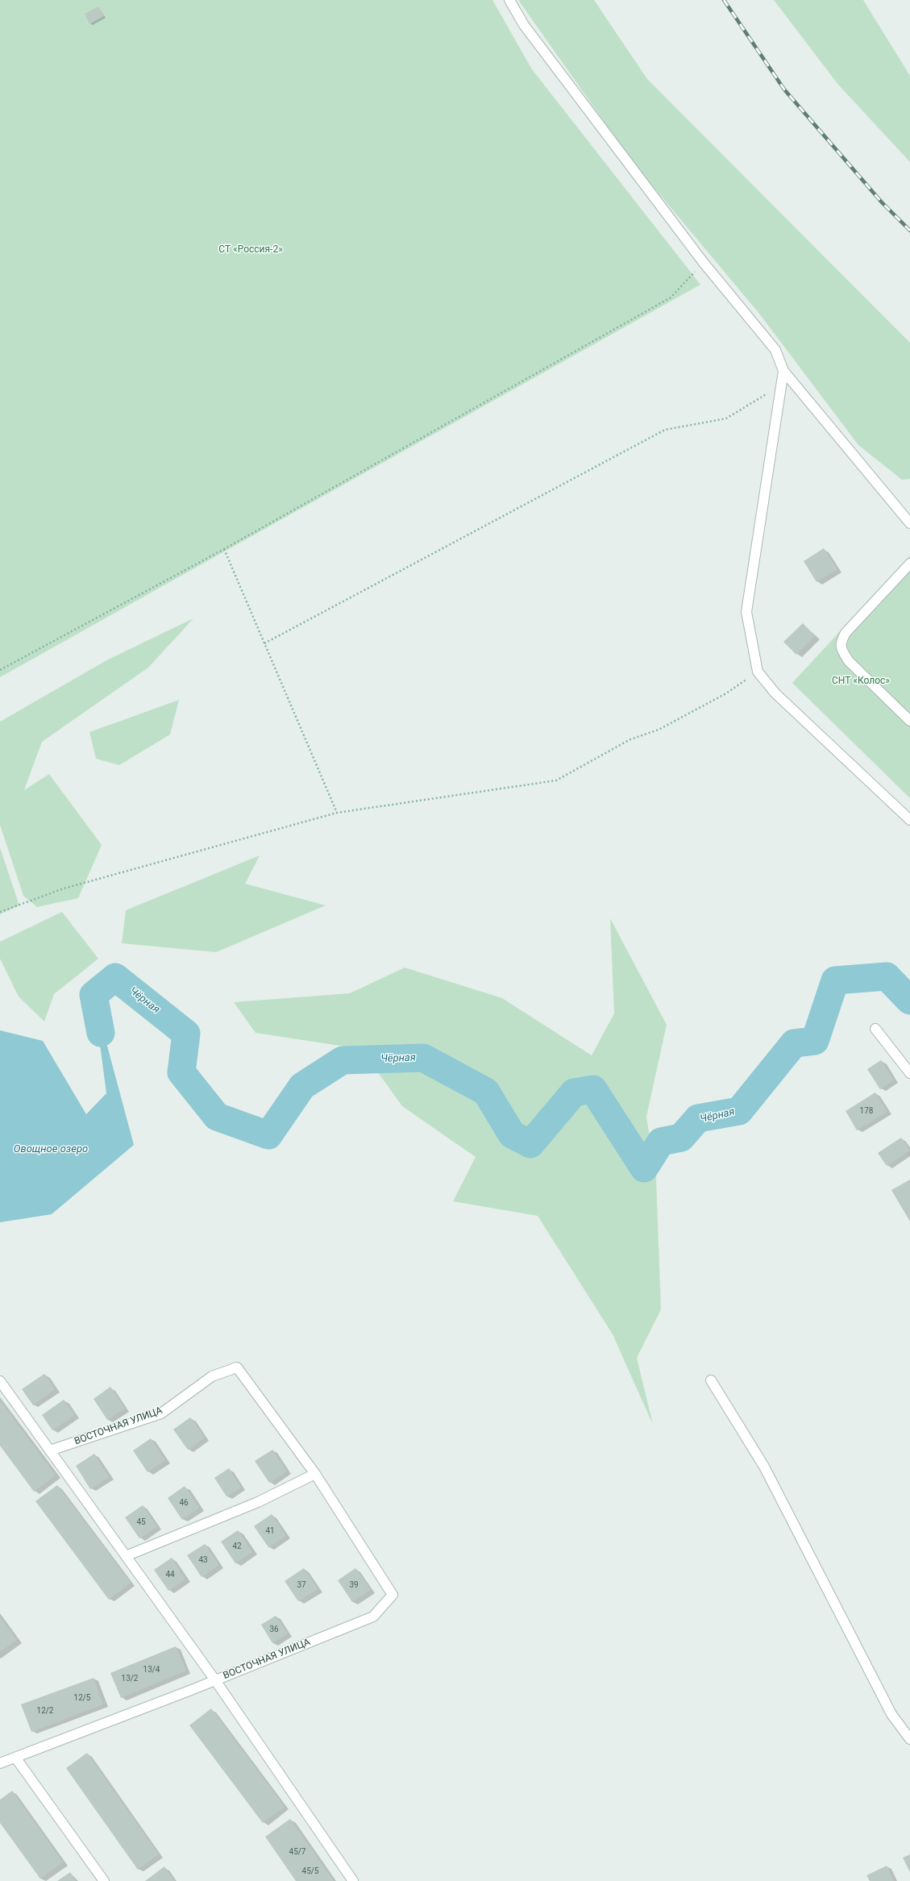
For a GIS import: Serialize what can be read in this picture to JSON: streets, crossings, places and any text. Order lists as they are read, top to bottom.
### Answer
{
  "streets": {
    "street": ["ВОСТОЧНАЯ УЛИЦА"]
  },
  "water": ["Чёрная", "Овощное озеро"],
  "parks": ["СТ «Россия-2»", "СНТ «Колос»"],
  "house_numbers": [
    "178",
    "46",
    "45",
    "41",
    "42",
    "43",
    "44",
    "37",
    "39",
    "36",
    "13/4",
    "13/2",
    "12/5",
    "12/2",
    "45/7",
    "45/5"
  ]
}
